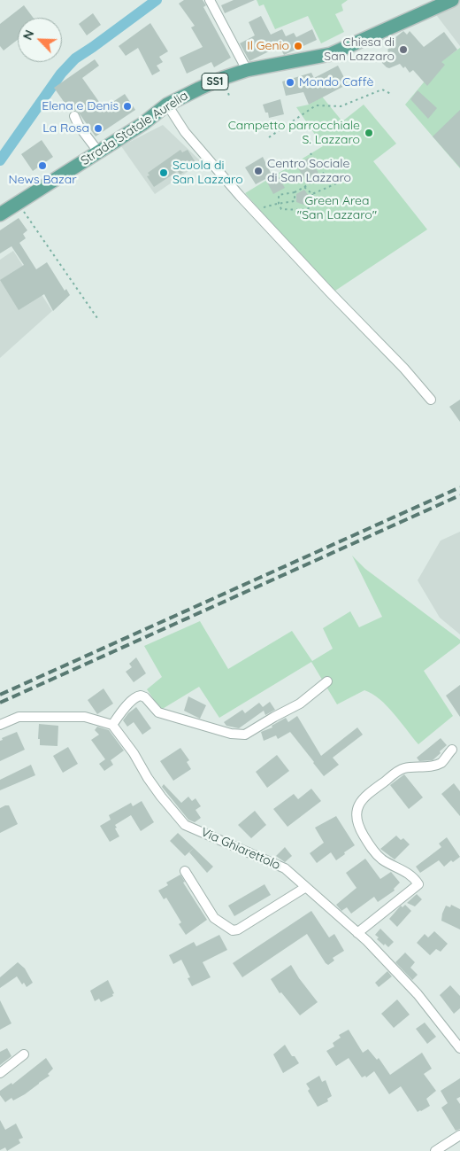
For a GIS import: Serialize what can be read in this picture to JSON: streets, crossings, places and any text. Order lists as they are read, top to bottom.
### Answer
{
  "streets": {
    "main road": ["SS1", "Strada Statale Aurelia"],
    "street": ["Via Ghiarettolo"]
  },
  "parks": ["Green Area \"San Lazzaro\""],
  "places": [
    "Il Genio",
    "Chiesa di San Lazzaro",
    "Mondo Caffè",
    "Elena e Denis",
    "La Rosa",
    "Campetto parrocchiale S. Lazzaro",
    "News Bazar",
    "Centro Sociale di San Lazzaro",
    "Scuola di San Lazzaro"
  ],
  "north": "top left"
}
